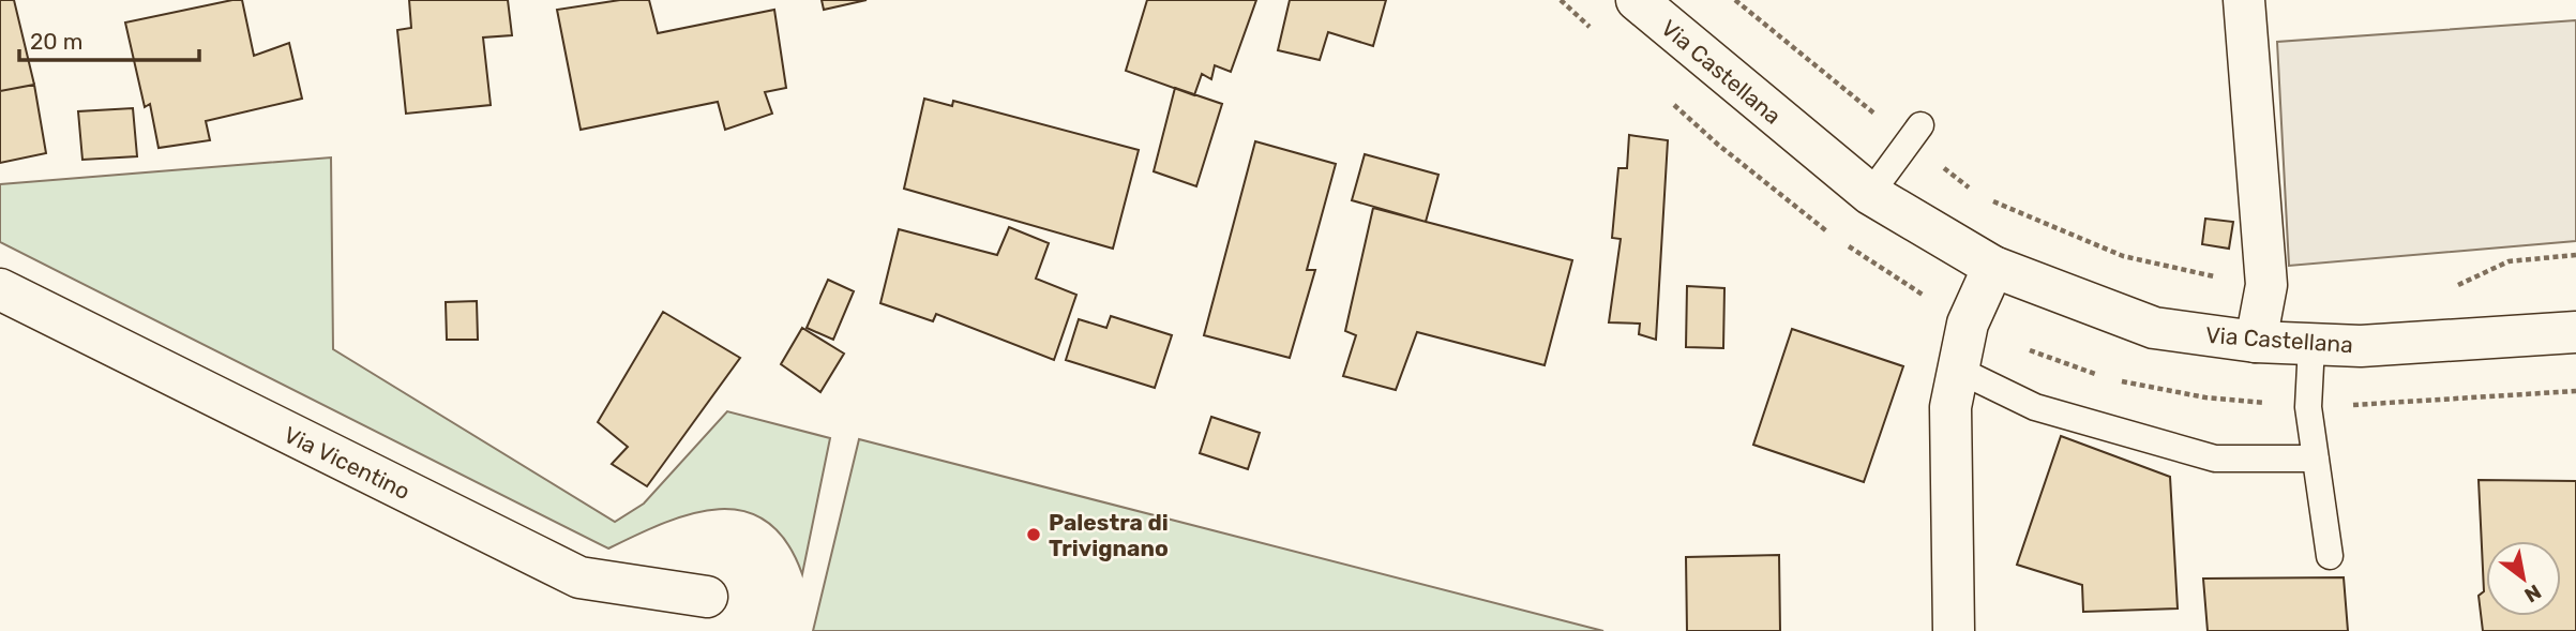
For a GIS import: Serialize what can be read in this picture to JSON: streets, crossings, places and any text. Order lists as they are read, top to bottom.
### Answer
{
  "streets": {
    "street": ["Via Castellana", "Via Vicentino"]
  },
  "places": ["Palestra di Trivignano"],
  "scale_bar": "20 m",
  "north": "bottom right"
}
